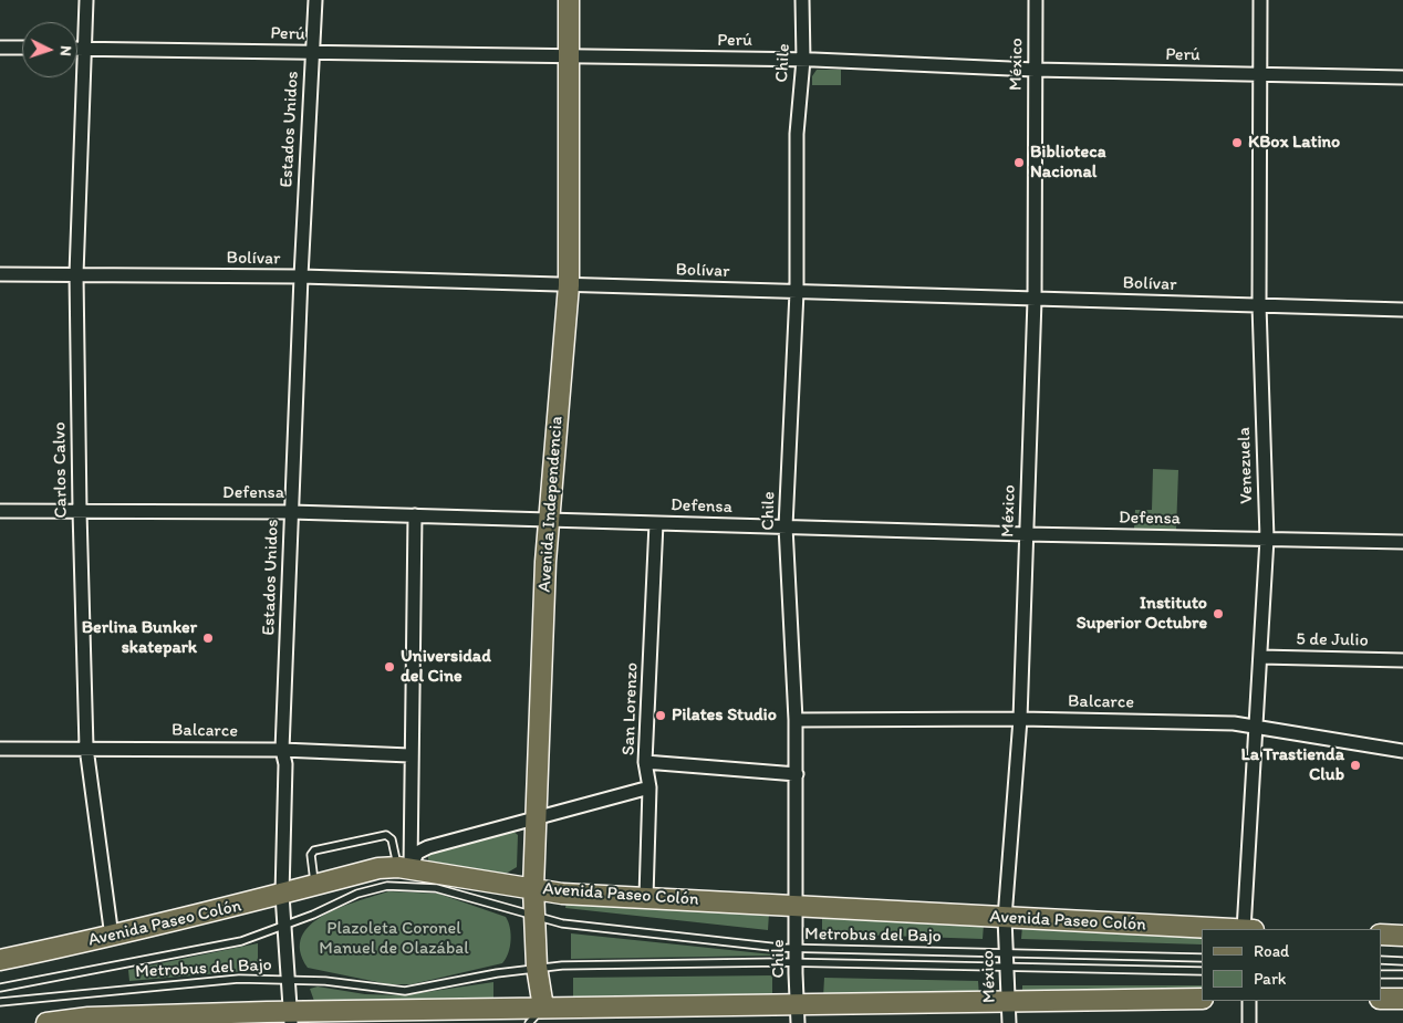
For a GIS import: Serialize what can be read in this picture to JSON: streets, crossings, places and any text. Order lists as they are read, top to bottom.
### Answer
{
  "streets": {
    "main road": ["Avenida Independencia", "Avenida Paseo Colón"],
    "street": [
      "Perú",
      "Chile",
      "México",
      "Estados Unidos",
      "Bolívar",
      "Venezuela",
      "Carlos Calvo",
      "Defensa",
      "5 de Julio",
      "Balcarce",
      "San Lorenzo"
    ],
    "lane": ["Metrobus del Bajo"]
  },
  "crossings": [
    ["Perú", "Chile"],
    ["Perú", "México"],
    ["Perú", "Estados Unidos"],
    ["Perú", "Venezuela"],
    ["Perú", "Carlos Calvo"],
    ["Perú", "Avenida Independencia"],
    ["Chile", "Bolívar"],
    ["Chile", "Defensa"],
    ["Chile", "Balcarce"],
    ["Chile", "Avenida Paseo Colón"],
    ["Chile", "Metrobus del Bajo"],
    ["México", "Bolívar"],
    ["México", "Defensa"],
    ["México", "Balcarce"],
    ["México", "Avenida Paseo Colón"],
    ["México", "Metrobus del Bajo"],
    ["Estados Unidos", "Bolívar"],
    ["Estados Unidos", "Defensa"],
    ["Estados Unidos", "Balcarce"],
    ["Estados Unidos", "Avenida Paseo Colón"],
    ["Estados Unidos", "Metrobus del Bajo"],
    ["Bolívar", "Venezuela"],
    ["Bolívar", "Carlos Calvo"],
    ["Bolívar", "Avenida Independencia"],
    ["Venezuela", "Defensa"],
    ["Venezuela", "5 de Julio"],
    ["Venezuela", "Balcarce"],
    ["Carlos Calvo", "Defensa"],
    ["Carlos Calvo", "Balcarce"],
    ["Carlos Calvo", "Avenida Paseo Colón"],
    ["Defensa", "Avenida Independencia"],
    ["Defensa", "San Lorenzo"],
    ["Avenida Independencia", "Avenida Paseo Colón"],
    ["Avenida Independencia", "Metrobus del Bajo"],
    ["San Lorenzo", "Avenida Paseo Colón"]
  ],
  "parks": ["Plazoleta Coronel Manuel de Olazábal"],
  "places": [
    "KBox Latino",
    "Biblioteca Nacional",
    "Instituto Superior Octubre",
    "Berlina Bunker skatepark",
    "Universidad del Cine",
    "Pilates Studio",
    "La Trastienda Club"
  ],
  "legend": ["Road", "Park"],
  "north": "right"
}
